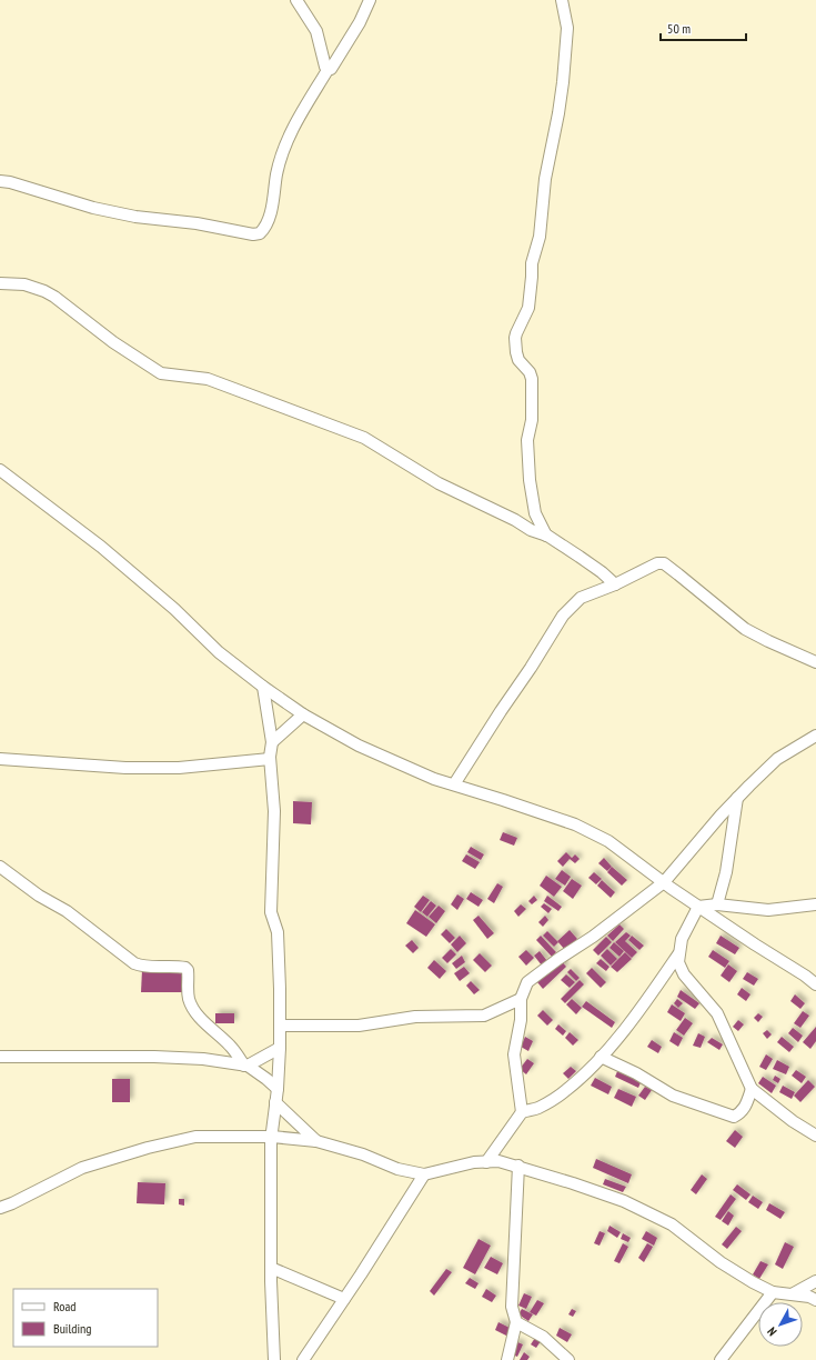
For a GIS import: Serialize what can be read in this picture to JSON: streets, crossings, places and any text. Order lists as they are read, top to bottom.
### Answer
{
  "legend": ["Road", "Building"],
  "scale_bar": "50 m",
  "north": "bottom left"
}
